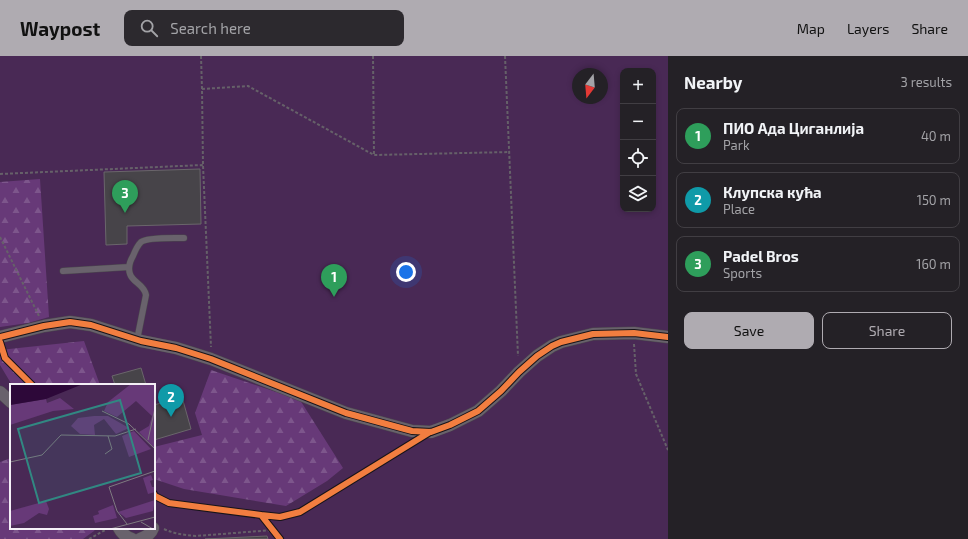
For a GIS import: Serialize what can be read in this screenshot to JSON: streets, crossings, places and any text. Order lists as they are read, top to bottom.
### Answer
{
  "north": "bottom",
  "page": {
    "header": "Waypost",
    "search": "Search here",
    "nav": ["Map", "Layers", "Share"],
    "heading": ["Nearby", "3 results"],
    "map_buttons": ["+", "−"],
    "list": [
      {
        "mark": "1",
        "name": "ПИО Ада Циганлија",
        "note": "Park",
        "value": "40 m"
      },
      {
        "mark": "2",
        "name": "Клупска кућа",
        "note": "Place",
        "value": "150 m"
      },
      {
        "mark": "3",
        "name": "Padel Bros",
        "note": "Sports",
        "value": "160 m"
      }
    ],
    "pins": ["3", "1", "2"],
    "buttons": ["Save", "Share"]
  }
}
